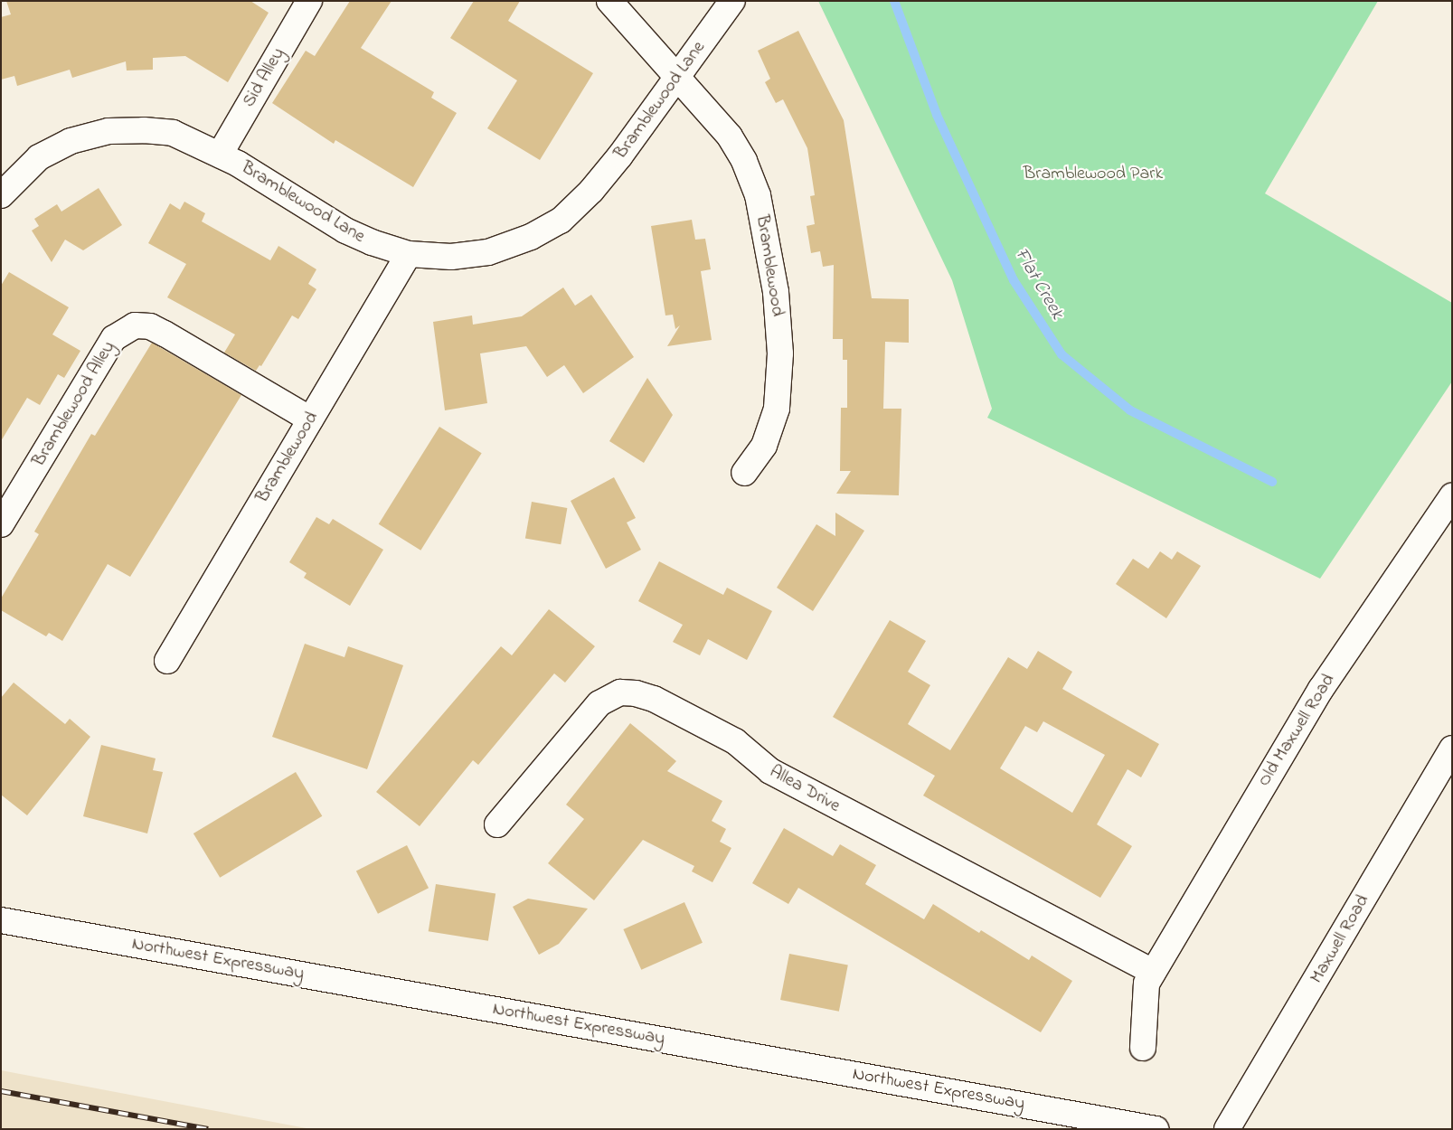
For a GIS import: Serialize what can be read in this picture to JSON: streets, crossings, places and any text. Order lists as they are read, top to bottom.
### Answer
{
  "streets": {
    "street": [
      "Sid Alley",
      "Bramblewood Lane",
      "Bramblewood",
      "Bramblewood Alley",
      "Old Maxwell Road",
      "Allea Drive",
      "Maxwell Road",
      "Northwest Expressway"
    ]
  },
  "crossings": [
    ["Sid Alley", "Bramblewood Lane"],
    ["Bramblewood Lane", "Bramblewood"],
    ["Bramblewood", "Bramblewood Alley"],
    ["Old Maxwell Road", "Allea Drive"]
  ],
  "water": ["Flat Creek"],
  "parks": ["Bramblewood Park"]
}
